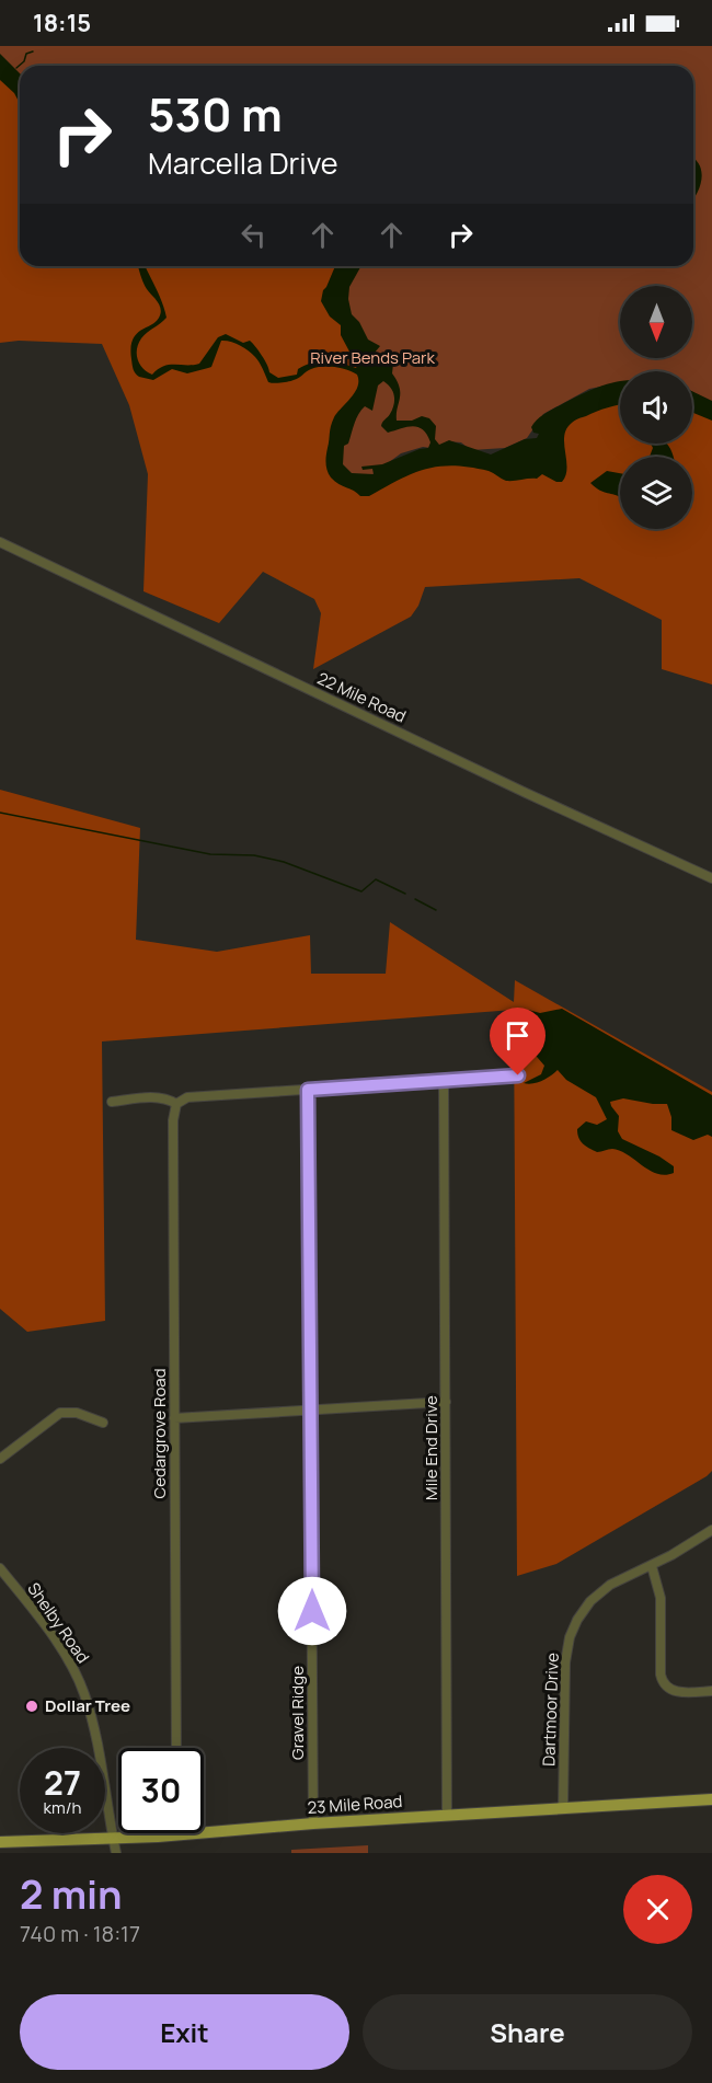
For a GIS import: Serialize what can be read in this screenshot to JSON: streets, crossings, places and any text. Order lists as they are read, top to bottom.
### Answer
{
  "streets": {
    "main road": ["23 Mile Road"],
    "street": [
      "22 Mile Road",
      "Cedargrove Road",
      "Mile End Drive",
      "Shelby Road",
      "Dartmoor Drive",
      "Gravel Ridge"
    ]
  },
  "crossings": [
    ["Mile End Drive", "23 Mile Road"],
    ["Shelby Road", "23 Mile Road"],
    ["Dartmoor Drive", "23 Mile Road"],
    ["Gravel Ridge", "23 Mile Road"]
  ],
  "parks": ["River Bends Park"],
  "places": ["Dollar Tree"],
  "north": "bottom",
  "page": {
    "status": "18:15",
    "turn": ["530 m", "Marcella Drive"],
    "speed": "27 km/h",
    "limit": "30",
    "heading": ["2 min", "740 m · 18:17"],
    "buttons": ["Exit", "Share"]
  }
}
